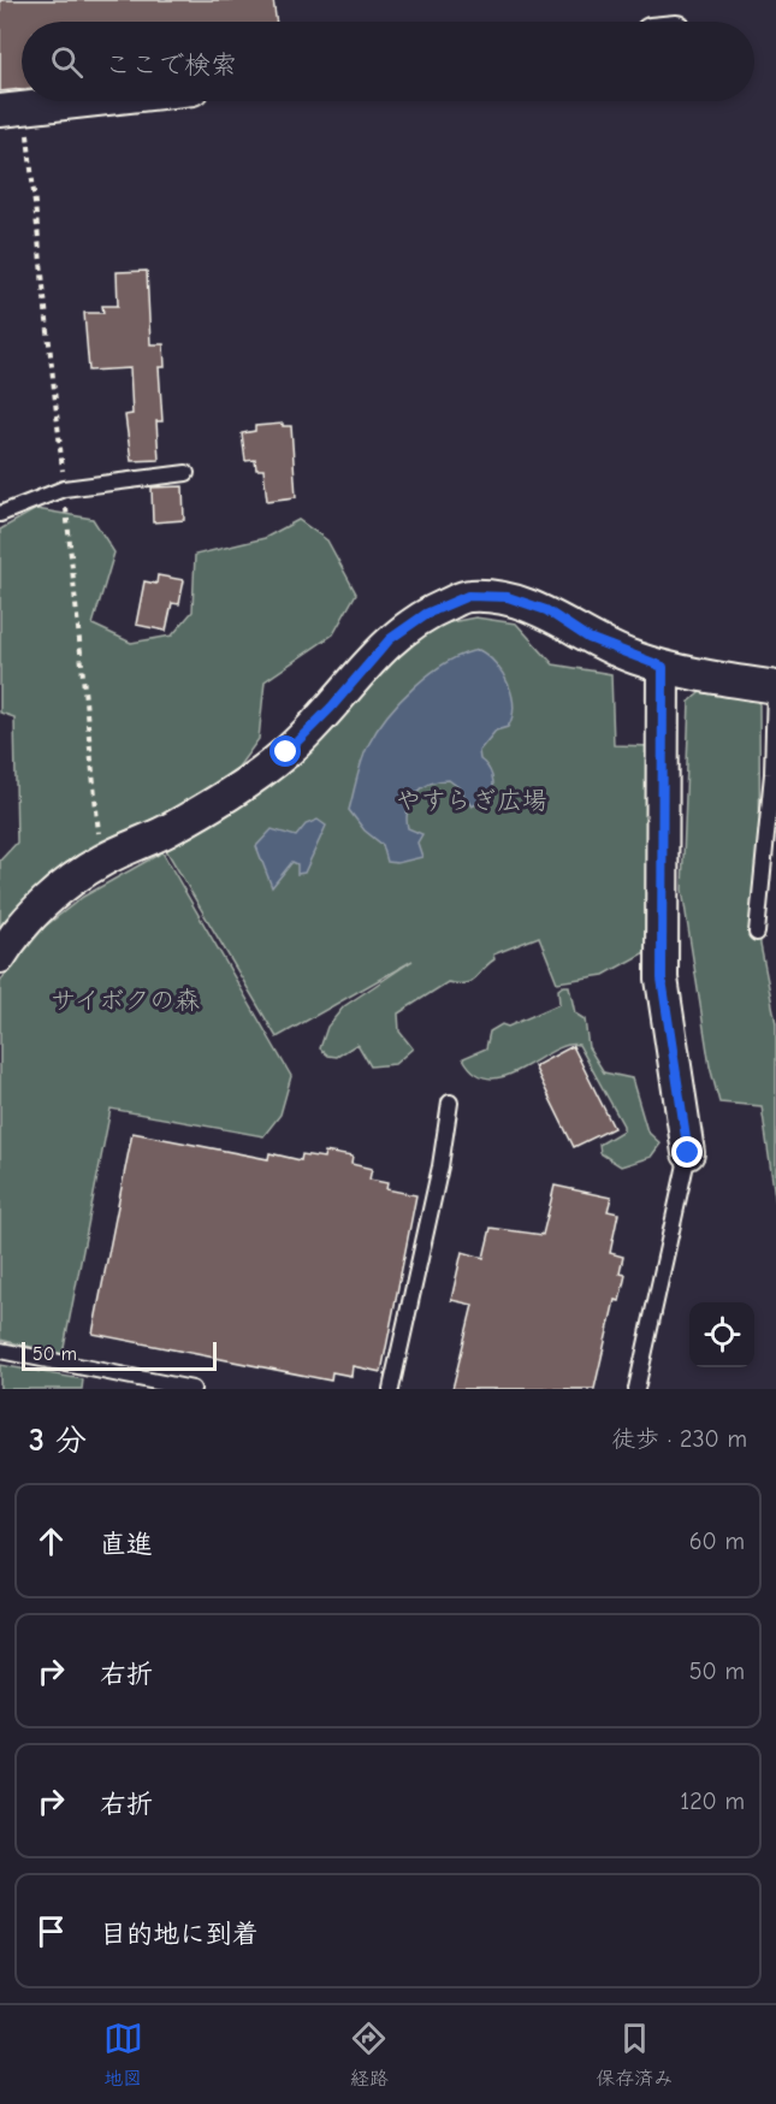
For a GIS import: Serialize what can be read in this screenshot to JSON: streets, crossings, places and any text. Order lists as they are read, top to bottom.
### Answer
{
  "parks": ["やすらぎ広場", "サイボクの森"],
  "scale_bar": "50 m",
  "page": {
    "search": "ここで検索",
    "scale": "50 m",
    "heading": ["3 分", "徒歩 · 230 m"],
    "list": [
      ["直進", "60 m"],
      ["右折", "50 m"],
      ["右折", "120 m"],
      "目的地に到着"
    ],
    "nav": ["地図", "経路", "保存済み"]
  }
}
